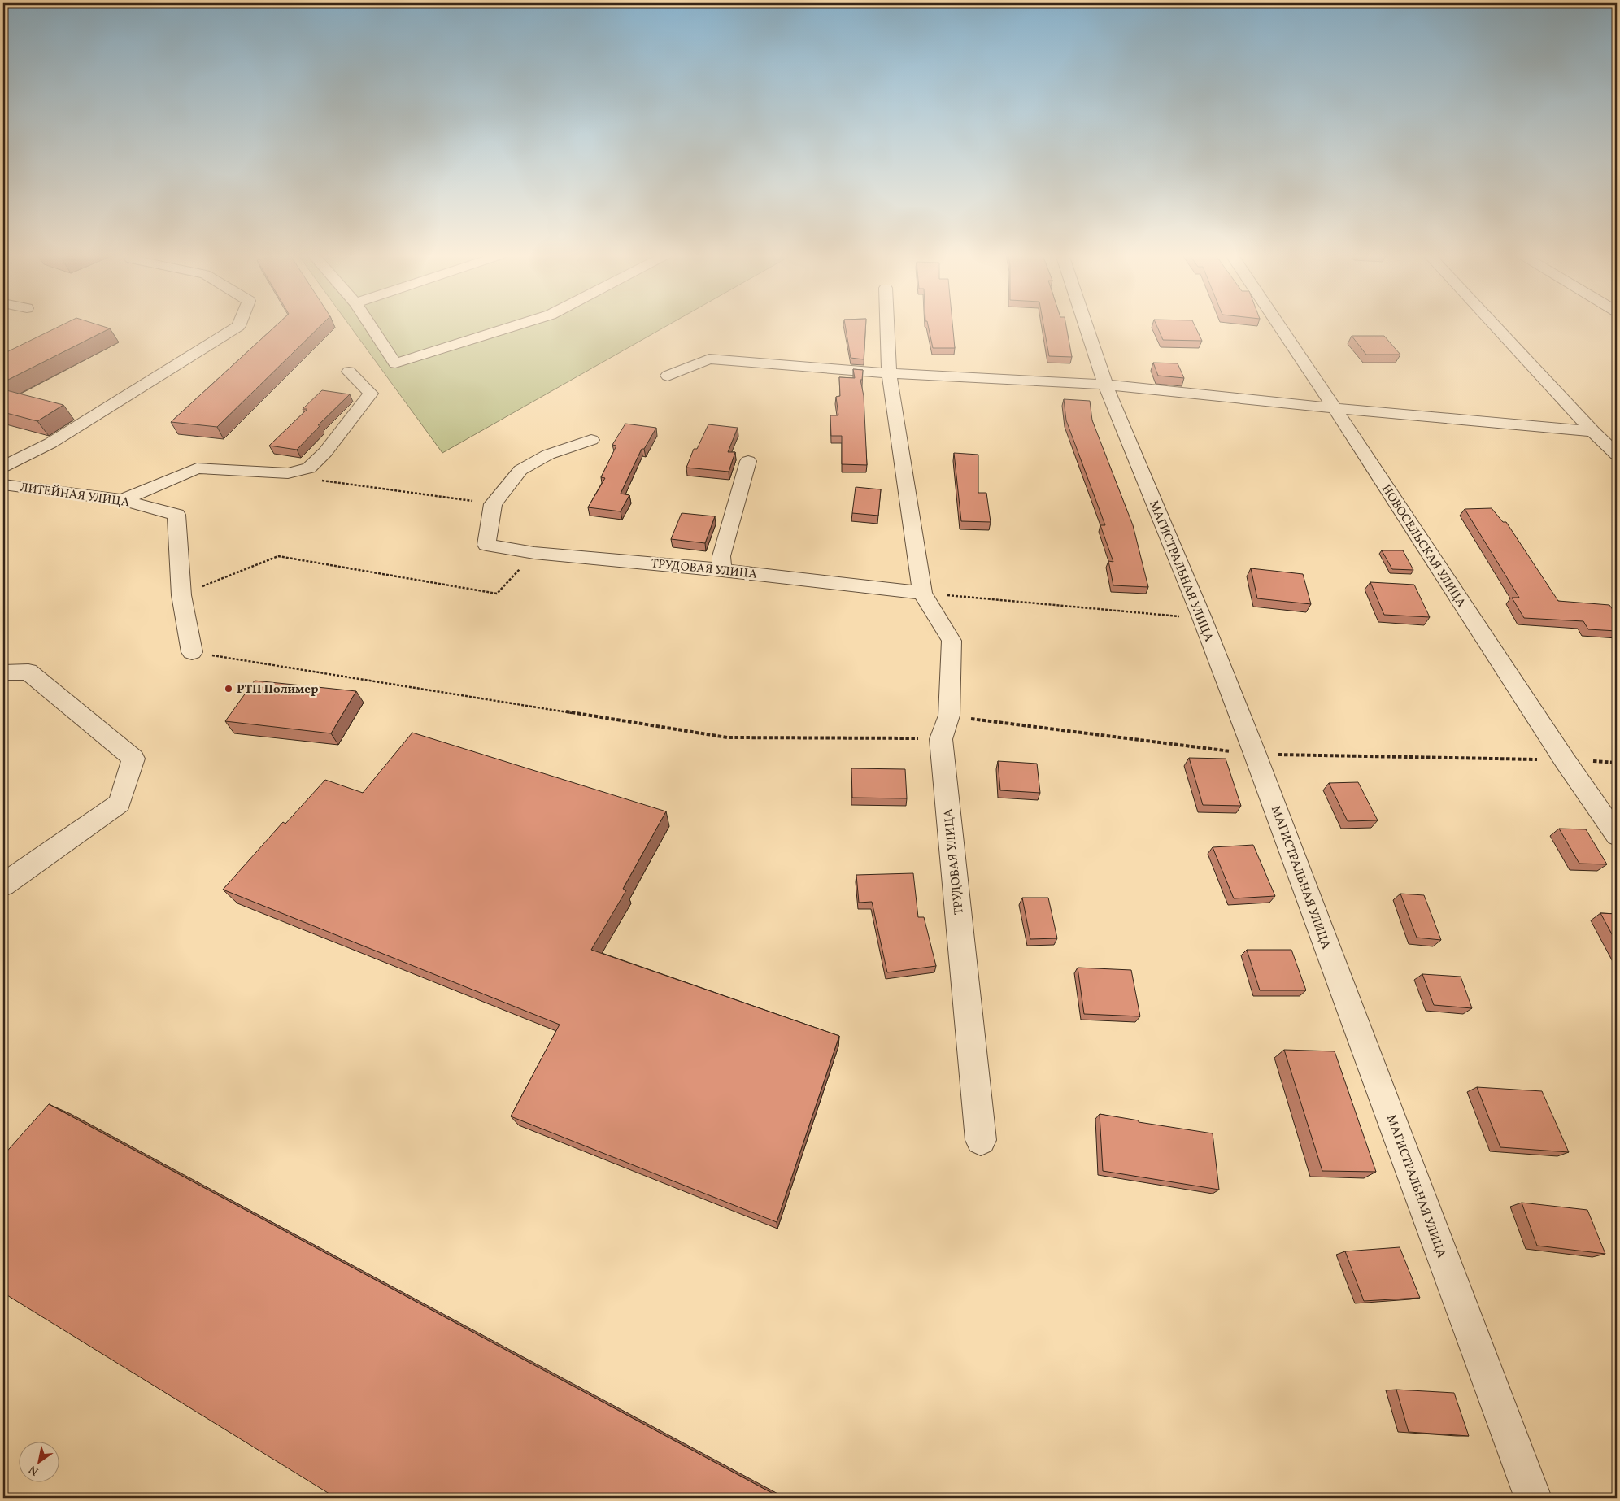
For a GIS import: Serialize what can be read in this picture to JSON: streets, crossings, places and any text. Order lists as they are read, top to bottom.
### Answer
{
  "streets": {
    "street": [
      "ЛИТЕЙНАЯ УЛИЦА",
      "НОВОСЕЛЬСКАЯ УЛИЦА",
      "ТРУДОВАЯ УЛИЦА",
      "МАГИСТРАЛЬНАЯ УЛИЦА"
    ]
  },
  "places": ["РТП Полимер"],
  "north": "bottom left"
}
